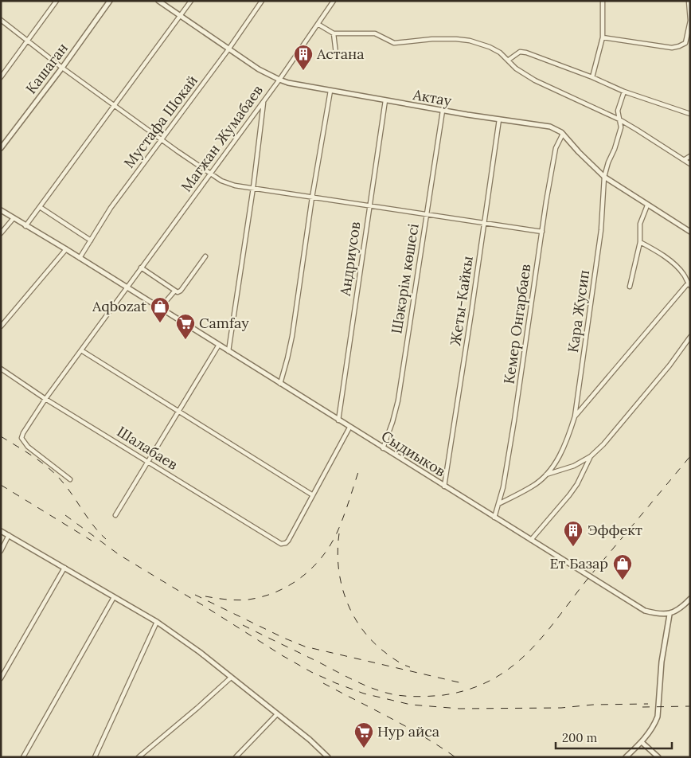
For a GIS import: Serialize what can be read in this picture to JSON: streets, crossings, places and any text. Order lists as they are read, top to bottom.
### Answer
{
  "streets": {
    "street": [
      "Кашаган",
      "Актау",
      "Мустафа Шокай",
      "Магжан Жумабаев",
      "Андриусов",
      "Шәкәрім көшесі",
      "Жеты-Кайкы",
      "Кара Жусип",
      "Кемер Онгарбаев",
      "Шалабаев",
      "Сыдиыков"
    ]
  },
  "crossings": [
    ["Актау", "Мустафа Шокай"],
    ["Актау", "Магжан Жумабаев"],
    ["Актау", "Андриусов"],
    ["Актау", "Шәкәрім көшесі"],
    ["Актау", "Жеты-Кайкы"],
    ["Актау", "Кара Жусип"],
    ["Актау", "Кемер Онгарбаев"],
    ["Мустафа Шокай", "Сыдиыков"],
    ["Магжан Жумабаев", "Шалабаев"],
    ["Магжан Жумабаев", "Сыдиыков"],
    ["Андриусов", "Сыдиыков"],
    ["Шәкәрім көшесі", "Сыдиыков"],
    ["Жеты-Кайкы", "Сыдиыков"],
    ["Кара Жусип", "Кемер Онгарбаев"],
    ["Кемер Онгарбаев", "Сыдиыков"]
  ],
  "places": {
    "building": ["Астана", "Эффект"],
    "shop": ["Aqbozat", "Ет Базар"],
    "supermarket": ["Camfay", "Нур айса"]
  },
  "scale_bar": "200 m"
}
